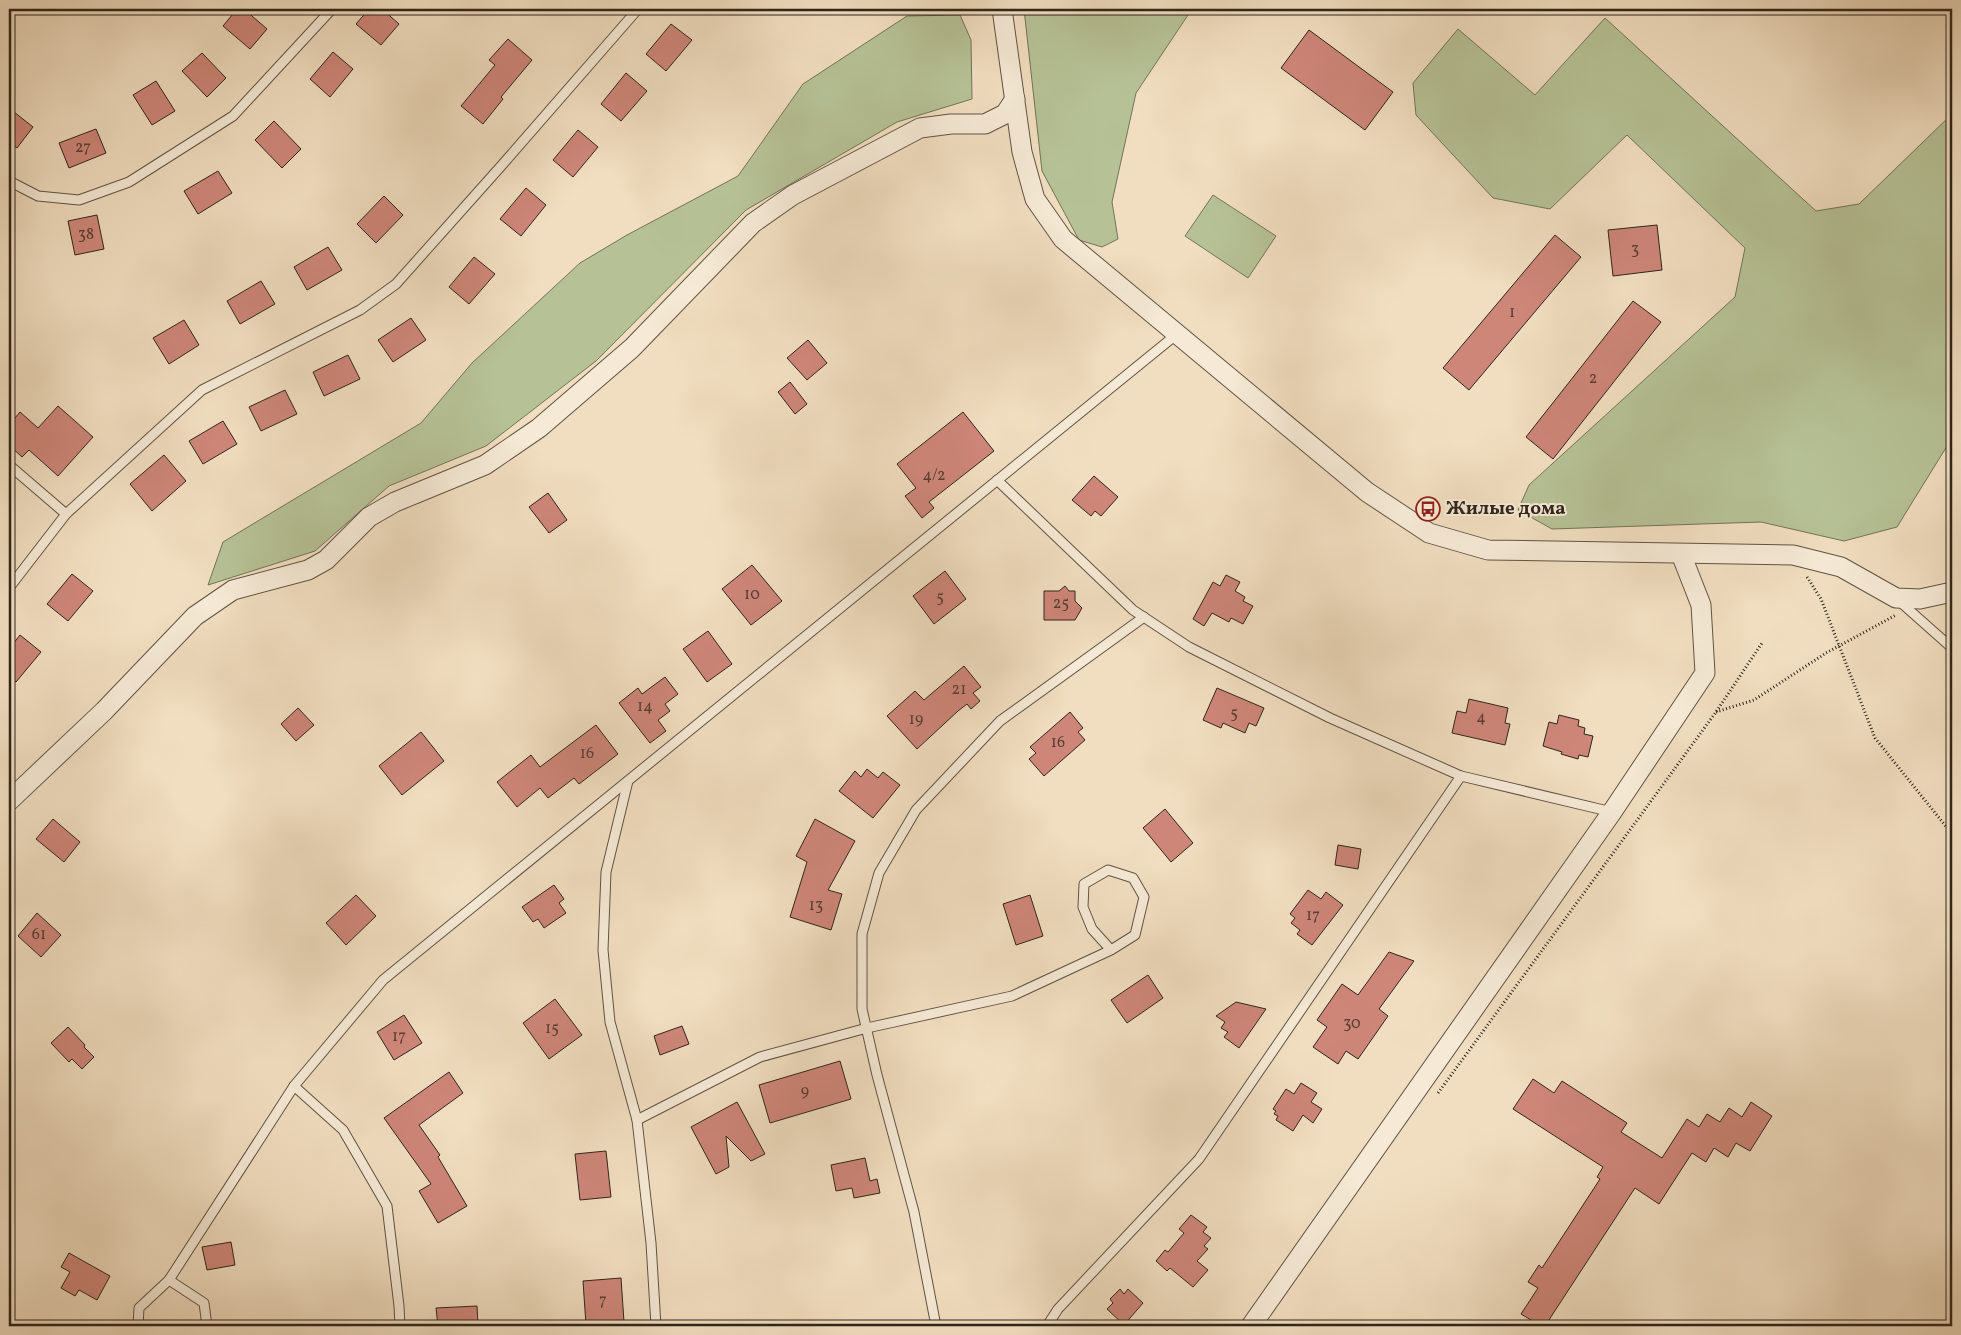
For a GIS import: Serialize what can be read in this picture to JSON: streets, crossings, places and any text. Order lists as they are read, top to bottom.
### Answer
{
  "places": {
    "bus stop": ["Жилые дома"]
  },
  "house_numbers": [
    "27",
    "38",
    "3",
    "1",
    "2",
    "4/2",
    "10",
    "5",
    "25",
    "21",
    "14",
    "5",
    "4",
    "19",
    "16",
    "16",
    "13",
    "17",
    "61",
    "30",
    "15",
    "17",
    "9",
    "7"
  ]
}
